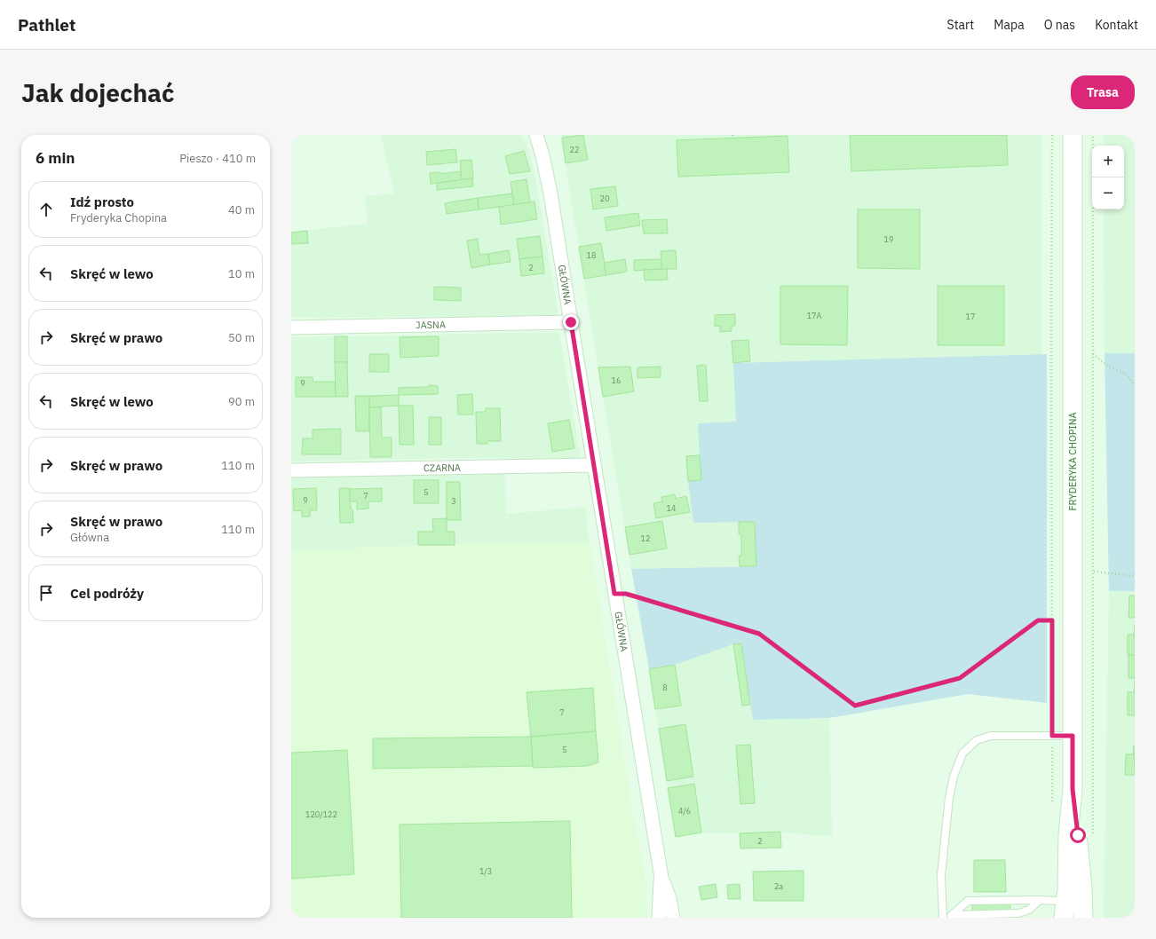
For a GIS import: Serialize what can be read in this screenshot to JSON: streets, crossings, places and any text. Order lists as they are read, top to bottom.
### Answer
{
  "streets": {
    "street": [
      "GŁÓWNA",
      "JASNA",
      "FRYDERYKA CHOPINA",
      "CZARNA"
    ]
  },
  "crossings": [
    ["GŁÓWNA", "JASNA"],
    ["GŁÓWNA", "CZARNA"]
  ],
  "house_numbers": [
    "22",
    "20",
    "19",
    "18",
    "2",
    "17A",
    "17",
    "16",
    "9",
    "5",
    "7",
    "9",
    "3",
    "14",
    "12",
    "8",
    "7",
    "5",
    "4/6",
    "120/122",
    "2",
    "1/3",
    "2a"
  ],
  "page": {
    "header": "Pathlet",
    "nav": [
      "Start",
      "Mapa",
      "O nas",
      "Kontakt"
    ],
    "buttons": "Trasa",
    "title": "Jak dojechać",
    "heading": ["6 min", "Pieszo · 410 m"],
    "map_buttons": ["+", "−"],
    "list": [
      ["Idź prosto", "Fryderyka Chopina", "40 m"],
      ["Skręć w lewo", "10 m"],
      ["Skręć w prawo", "50 m"],
      ["Skręć w lewo", "90 m"],
      ["Skręć w prawo", "110 m"],
      ["Skręć w prawo", "Główna", "110 m"],
      "Cel podróży"
    ]
  }
}
